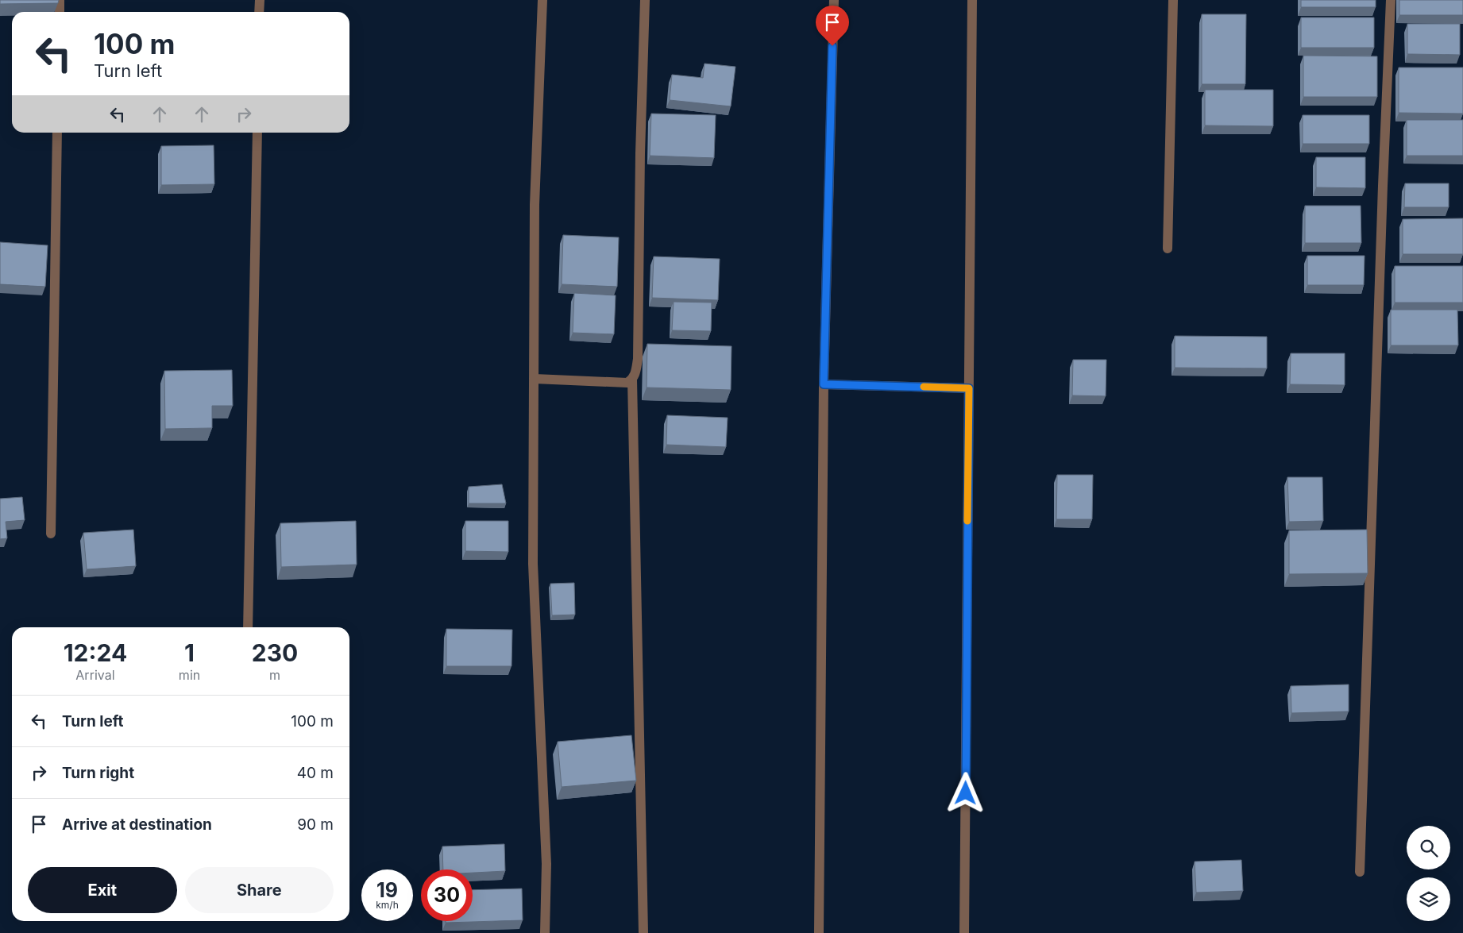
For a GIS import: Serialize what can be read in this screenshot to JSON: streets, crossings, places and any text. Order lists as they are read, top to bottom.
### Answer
{
  "page": {
    "turn": ["100 m", "Turn left"],
    "eta": [
      "12:24",
      "Arrival",
      "1",
      "min",
      "230",
      "m"
    ],
    "list": [
      {
        "name": "Turn left",
        "value": "100 m"
      },
      {
        "name": "Turn right",
        "value": "40 m"
      },
      {
        "name": "Arrive at destination",
        "value": "90 m"
      }
    ],
    "buttons": ["Exit", "Share"],
    "speed": "19 km/h",
    "limit": "30"
  }
}
